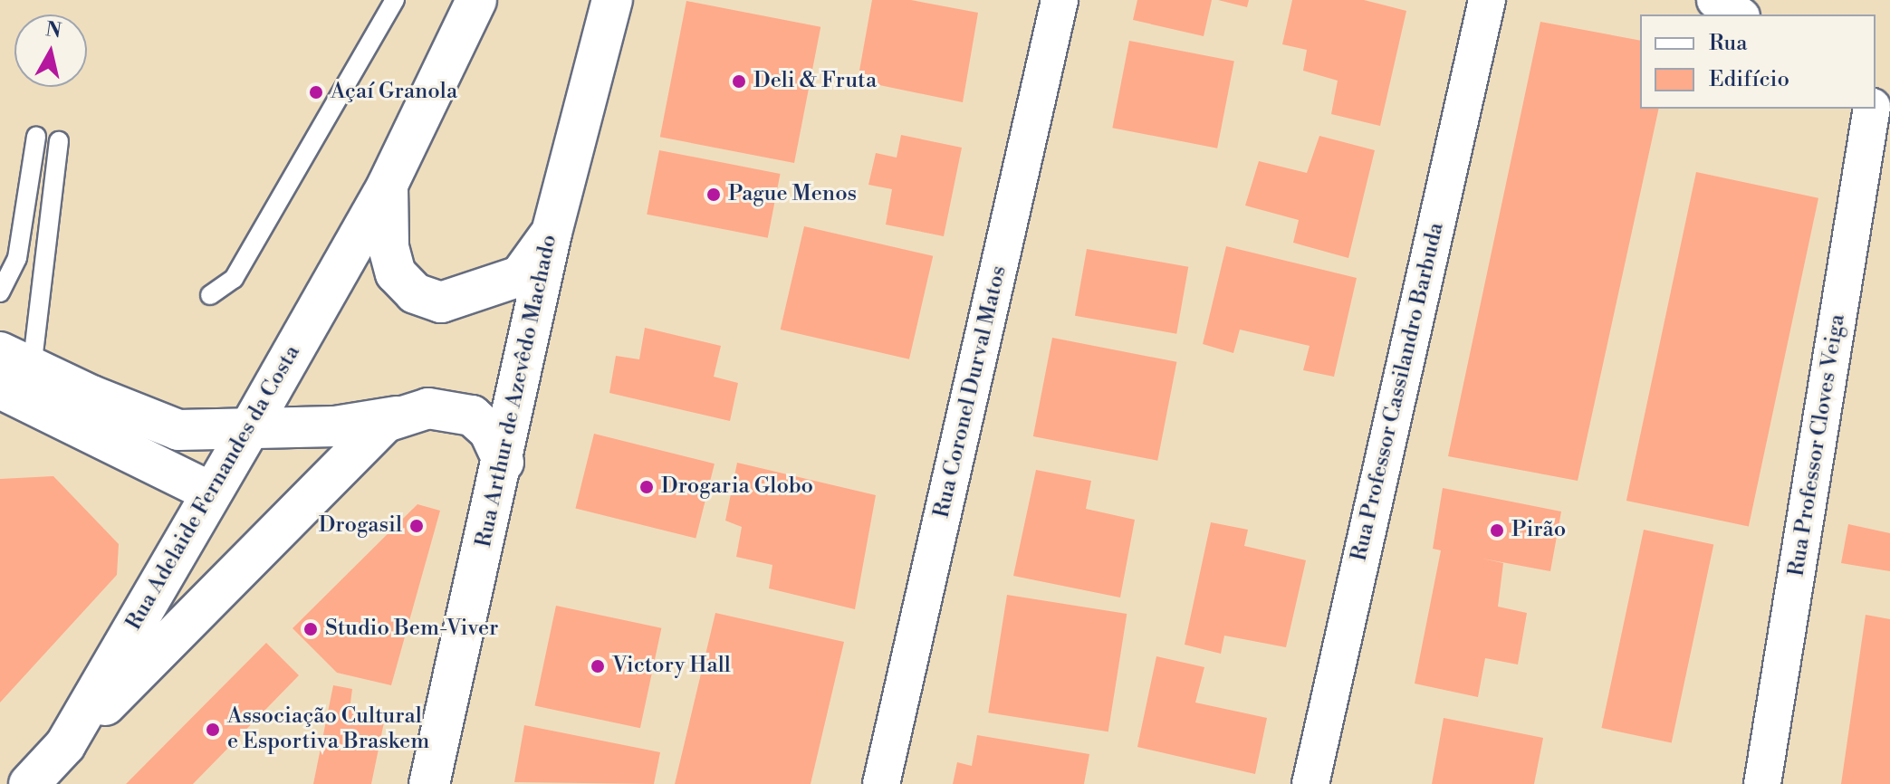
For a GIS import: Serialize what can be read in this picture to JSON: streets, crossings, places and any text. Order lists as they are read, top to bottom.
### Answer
{
  "streets": {
    "street": [
      "Rua Arthur de Azevêdo Machado",
      "Rua Coronel Durval Matos",
      "Rua Professor Cassilandro Barbuda",
      "Rua Professor Cloves Veiga",
      "Rua Adelaide Fernandes da Costa"
    ]
  },
  "places": [
    "Deli & Fruta",
    "Açaí Granola",
    "Pague Menos",
    "Drogaria Globo",
    "Drogasil",
    "Pirão",
    "Studio Bem-Viver",
    "Victory Hall",
    "Associação Cultural e Esportiva Braskem"
  ],
  "legend": ["Rua", "Edifício"],
  "north": "top"
}
